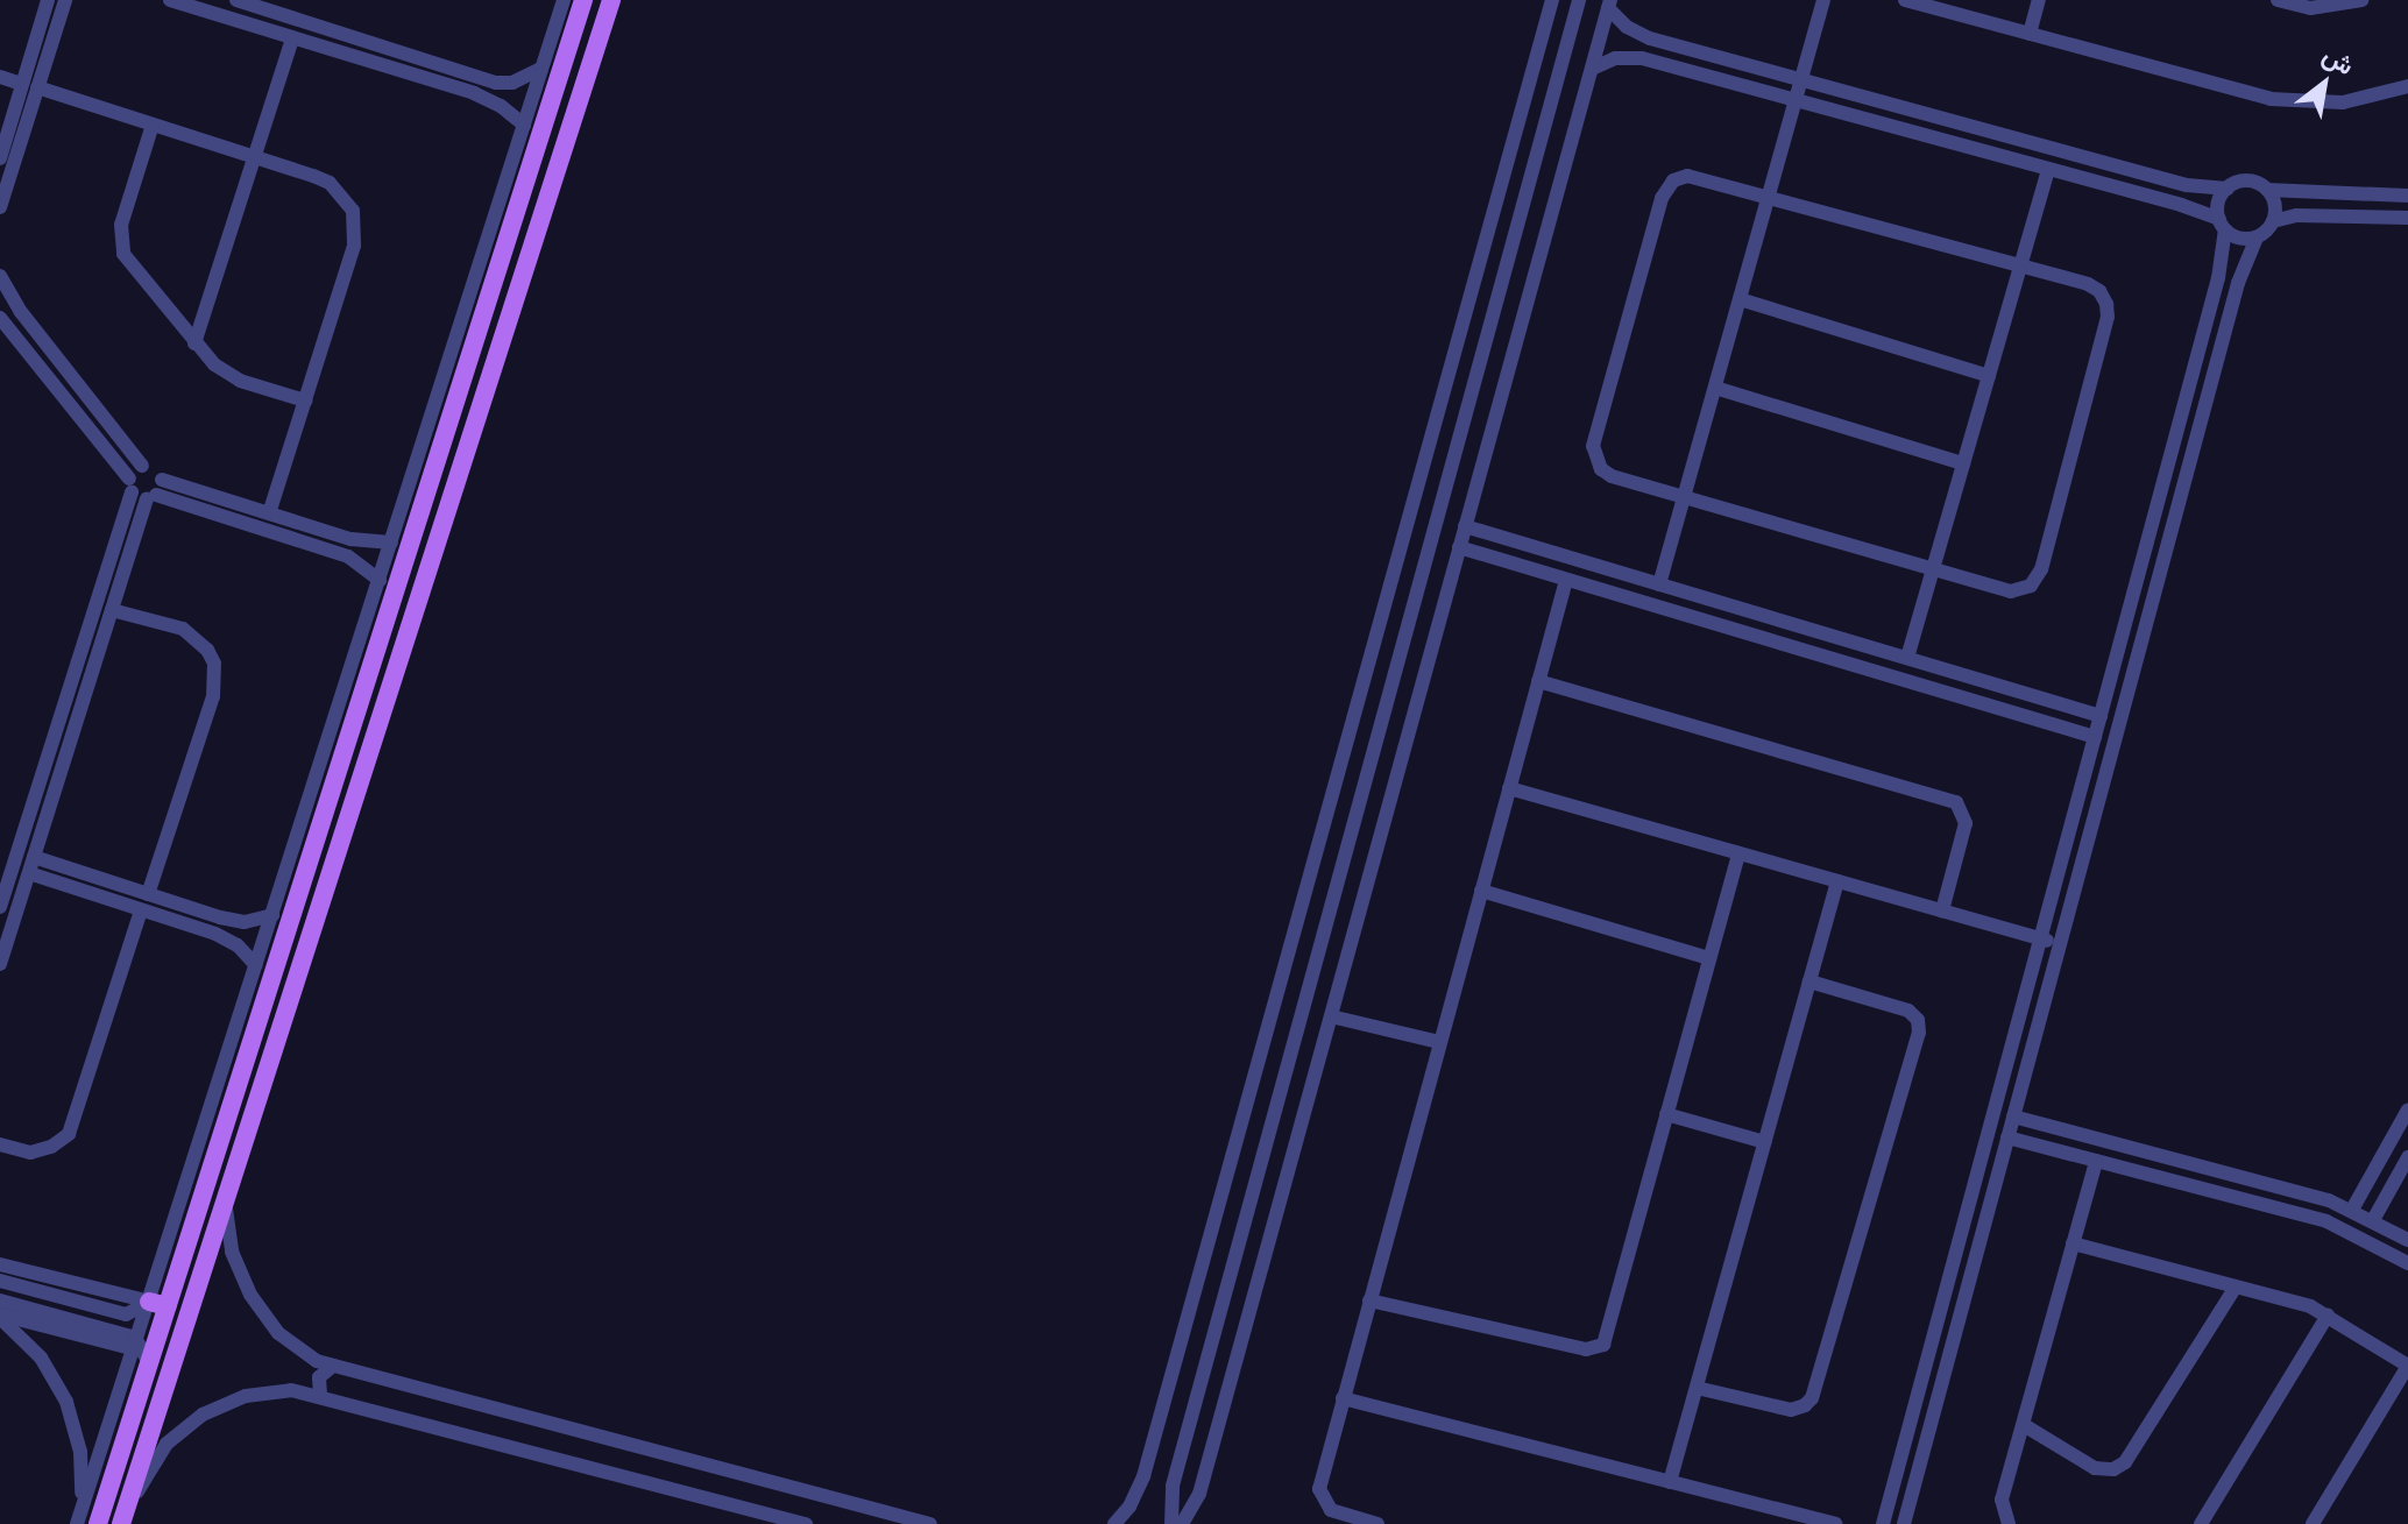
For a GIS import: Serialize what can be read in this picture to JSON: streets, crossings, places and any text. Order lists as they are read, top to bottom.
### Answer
{
  "north": "top right"
}
